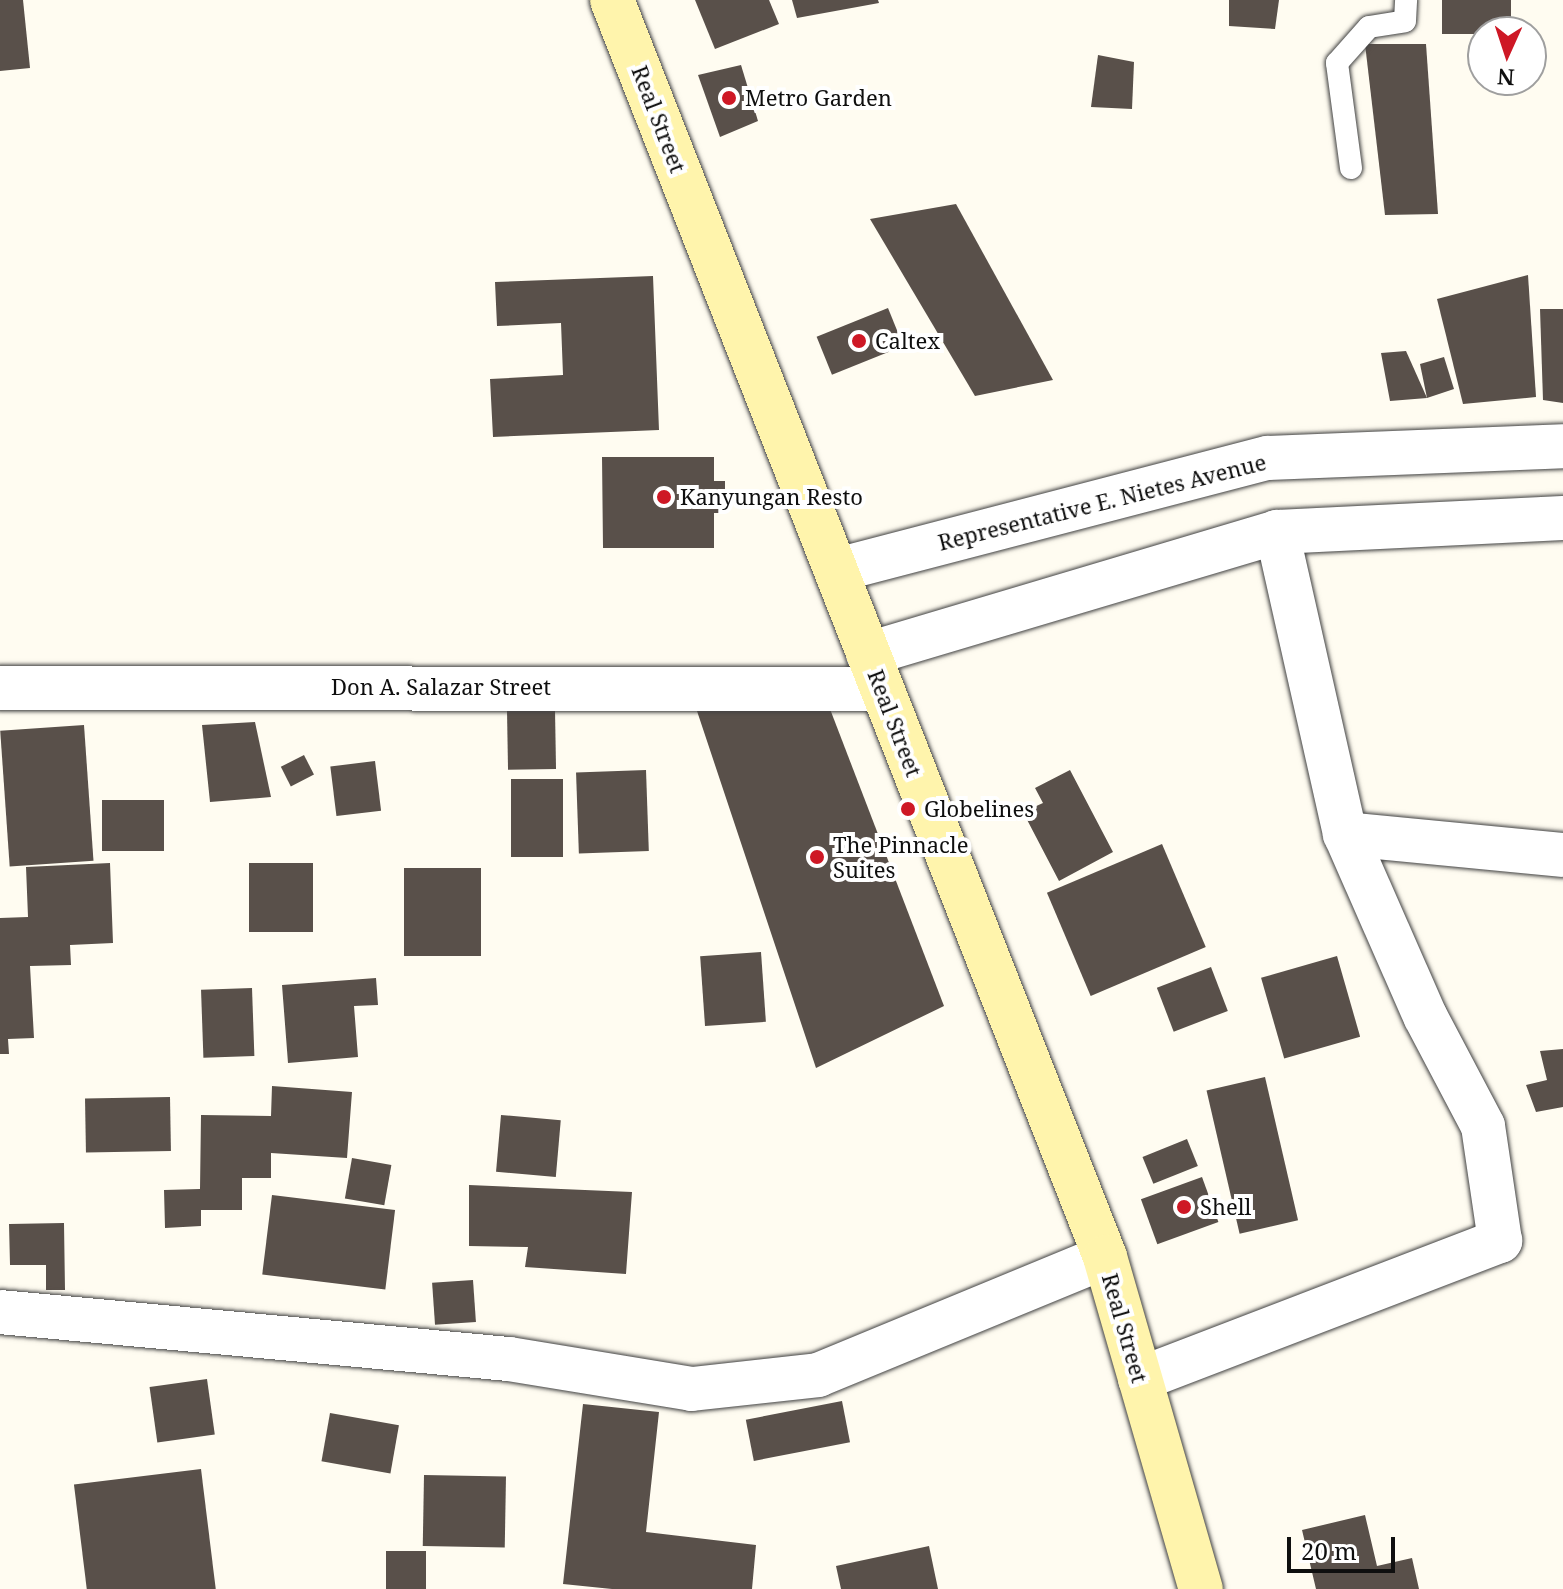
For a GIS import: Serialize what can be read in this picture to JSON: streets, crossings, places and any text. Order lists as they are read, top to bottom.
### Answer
{
  "streets": {
    "main road": ["Real Street"],
    "street": ["Representative E. Nietes Avenue", "Don A. Salazar Street"]
  },
  "crossings": [
    ["Real Street", "Representative E. Nietes Avenue"],
    ["Real Street", "Don A. Salazar Street"]
  ],
  "places": [
    "Metro Garden",
    "Caltex",
    "Kanyungan Resto",
    "Globelines",
    "The Pinnacle Suites",
    "Shell"
  ],
  "scale_bar": "20 m",
  "north": "bottom"
}
